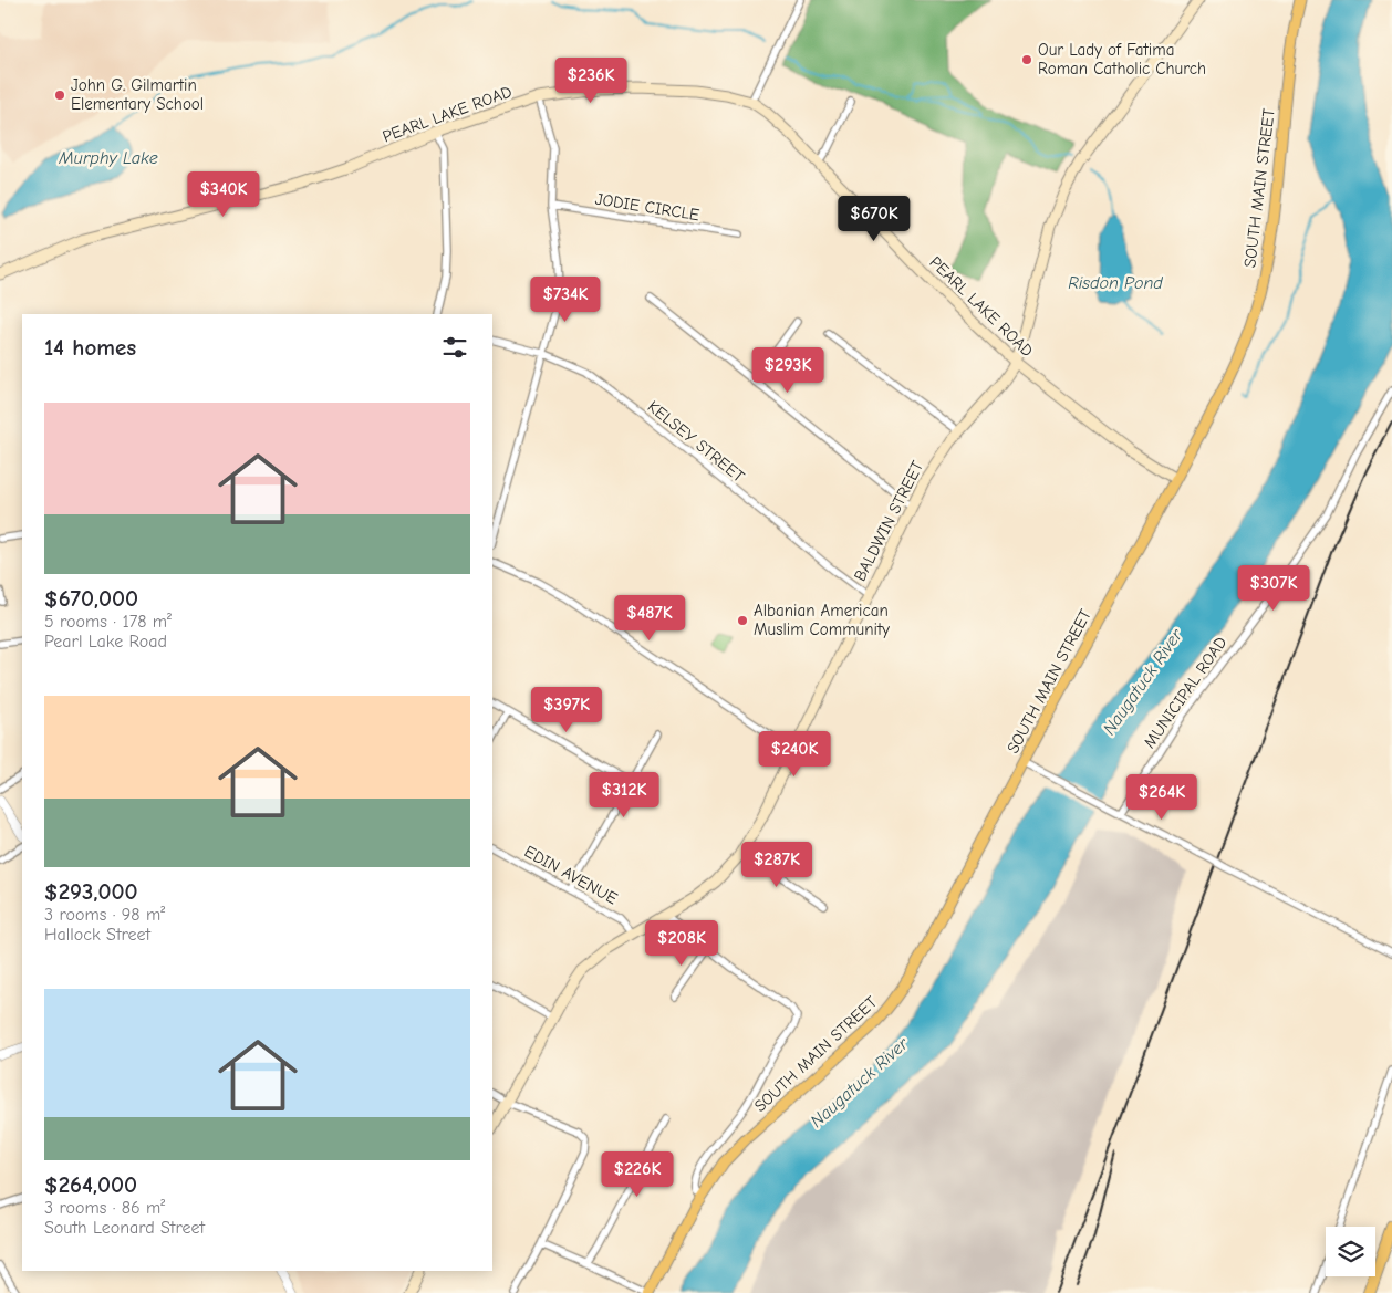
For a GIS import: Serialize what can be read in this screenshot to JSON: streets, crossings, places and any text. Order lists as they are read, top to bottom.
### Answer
{
  "streets": {
    "main road": ["PEARL LAKE ROAD", "SOUTH MAIN STREET", "BALDWIN STREET"],
    "street": [
      "JODIE CIRCLE",
      "KELSEY STREET",
      "MUNICIPAL ROAD",
      "EDIN AVENUE"
    ]
  },
  "crossings": [
    ["PEARL LAKE ROAD", "SOUTH MAIN STREET"],
    ["PEARL LAKE ROAD", "BALDWIN STREET"],
    ["KELSEY STREET", "BALDWIN STREET"],
    ["BALDWIN STREET", "EDIN AVENUE"]
  ],
  "water": ["Murphy Lake", "Risdon Pond", "Naugatuck River"],
  "places": ["Our Lady of Fatima Roman Catholic Church", "John G. Gilmartin Elementary School", "Albanian American Muslim Community"],
  "page": {
    "price": [
      "$236K",
      "$340K",
      "$670K",
      "$734K",
      "$293K",
      "$307K",
      "$487K",
      "$397K",
      "$240K",
      "$312K",
      "$264K",
      "$287K",
      "$208K",
      "$226K"
    ],
    "heading": "14 homes",
    "list": [
      {
        "name": "$670,000",
        "note": "5 rooms · 178 m² · Pearl Lake Road"
      },
      {
        "name": "$293,000",
        "note": "3 rooms · 98 m² · Hallock Street"
      },
      {
        "name": "$264,000",
        "note": "3 rooms · 86 m² · South Leonard Street"
      }
    ]
  }
}
